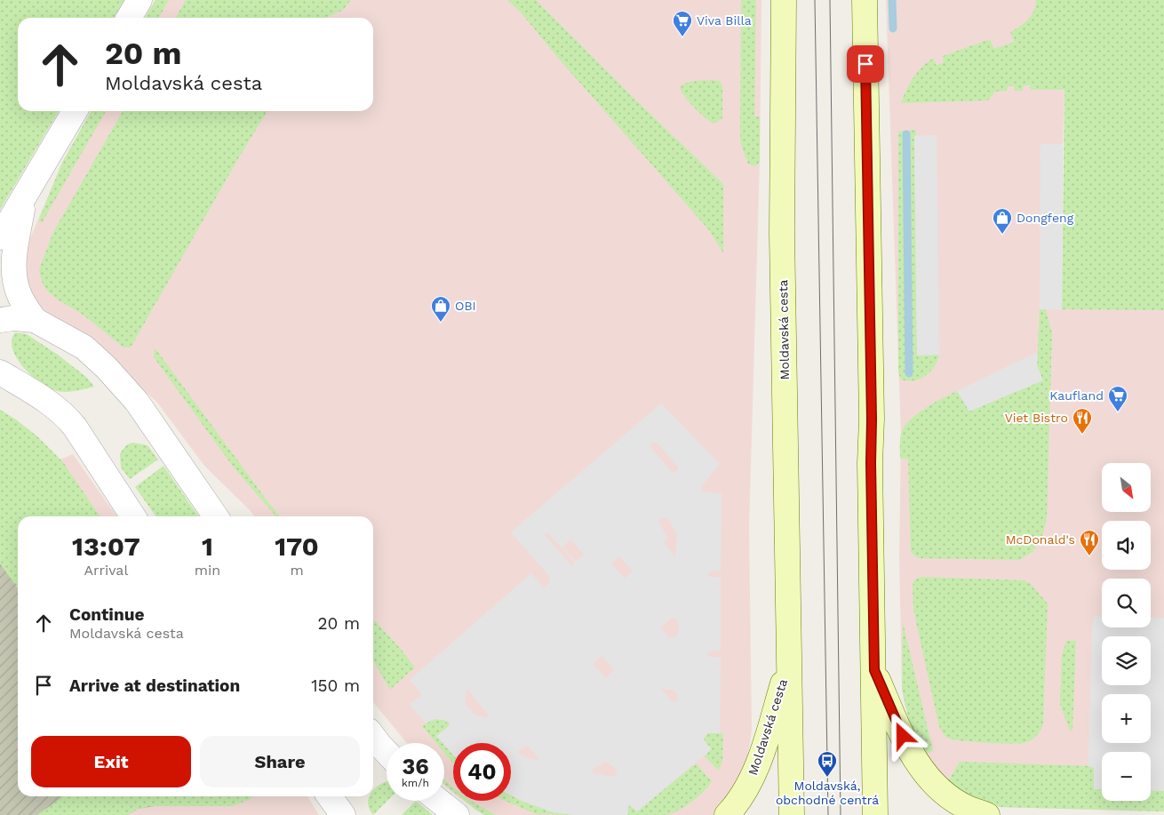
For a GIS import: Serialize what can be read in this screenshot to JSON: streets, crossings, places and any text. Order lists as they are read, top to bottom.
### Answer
{
  "streets": {
    "street": ["Moldavská cesta"]
  },
  "places": {
    "supermarket": ["Viva Billa", "Kaufland"],
    "shop": ["Dongfeng", "OBI"],
    "restaurant": ["Viet Bistro", "McDonald's"],
    "bus stop": ["Moldavská, obchodné centrá"]
  },
  "north": "bottom right",
  "page": {
    "turn": ["20 m", "Moldavská cesta"],
    "map_buttons": ["+", "−"],
    "eta": [
      "13:07",
      "Arrival",
      "1",
      "min",
      "170",
      "m"
    ],
    "list": [
      {
        "name": "Continue",
        "note": "Moldavská cesta",
        "value": "20 m"
      },
      {
        "name": "Arrive at destination",
        "value": "150 m"
      }
    ],
    "buttons": ["Exit", "Share"],
    "speed": "36 km/h",
    "limit": "40"
  }
}
